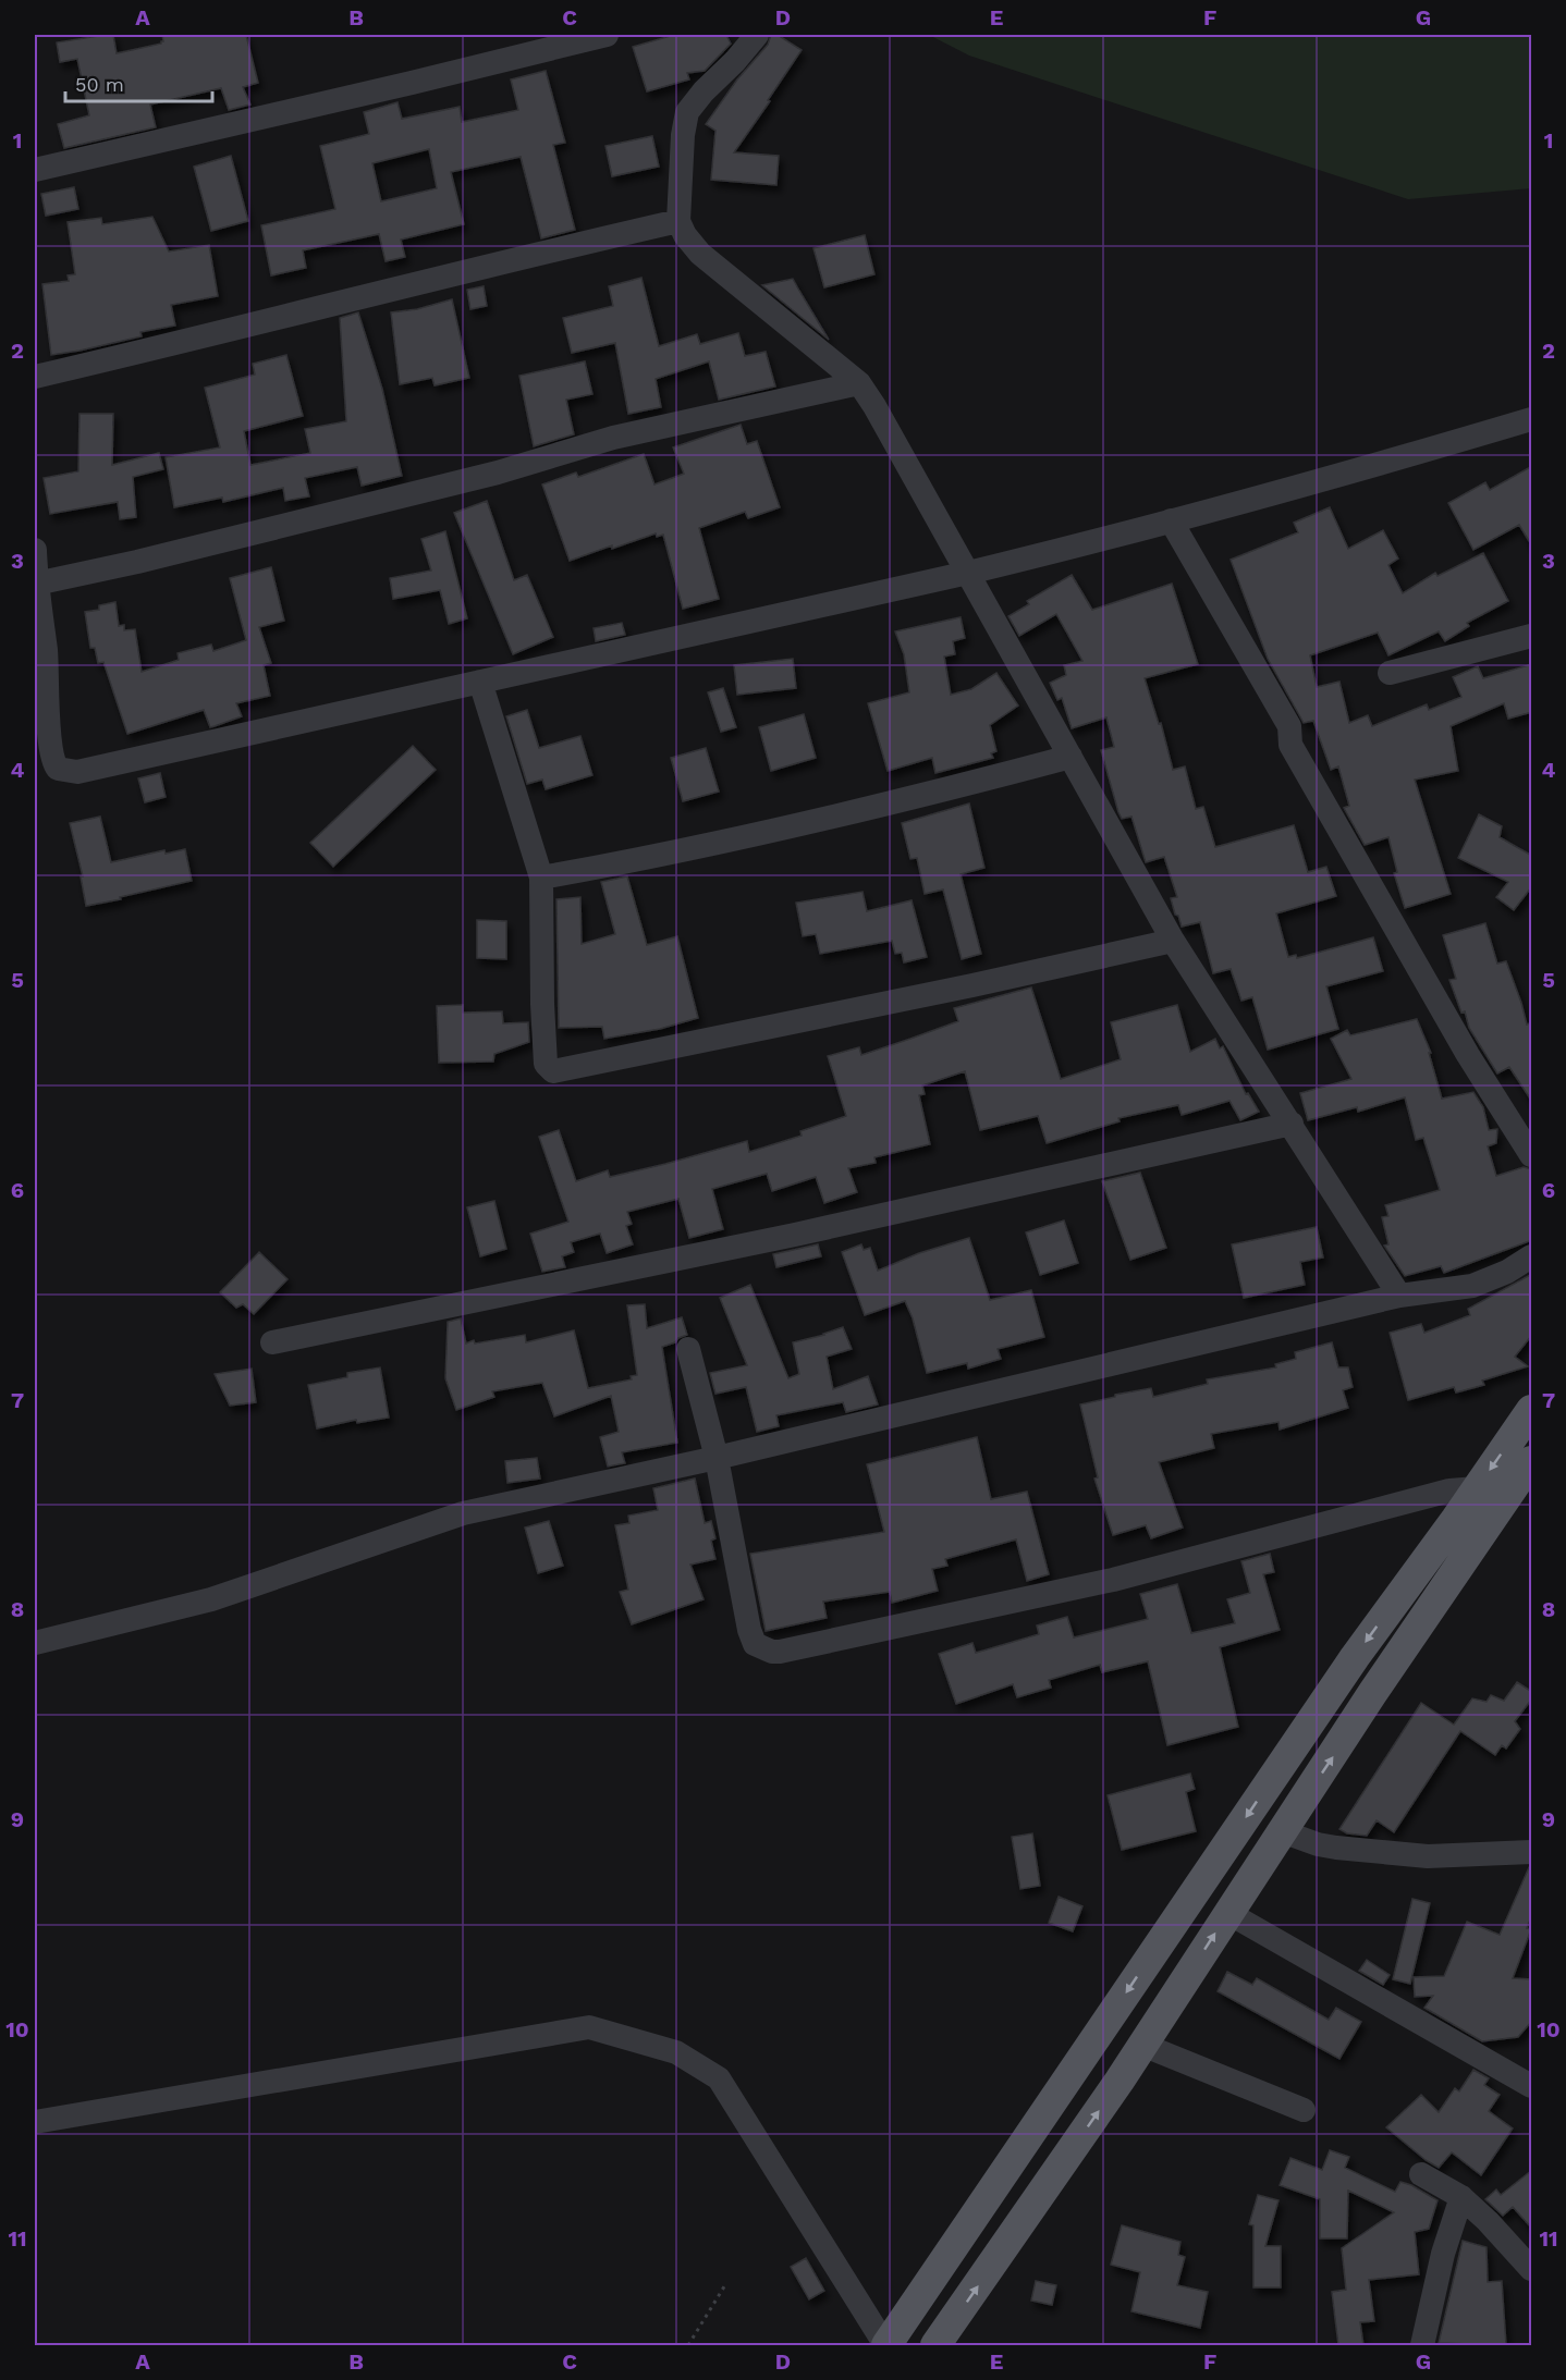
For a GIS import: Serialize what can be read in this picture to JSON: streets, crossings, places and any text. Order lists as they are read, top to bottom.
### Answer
{
  "scale_bar": "50 m",
  "grid": {
    "columns": [
      "A",
      "B",
      "C",
      "D",
      "E",
      "F",
      "G"
    ],
    "rows": [
      "1",
      "2",
      "3",
      "4",
      "5",
      "6",
      "7",
      "8",
      "9",
      "10",
      "11"
    ]
  }
}
